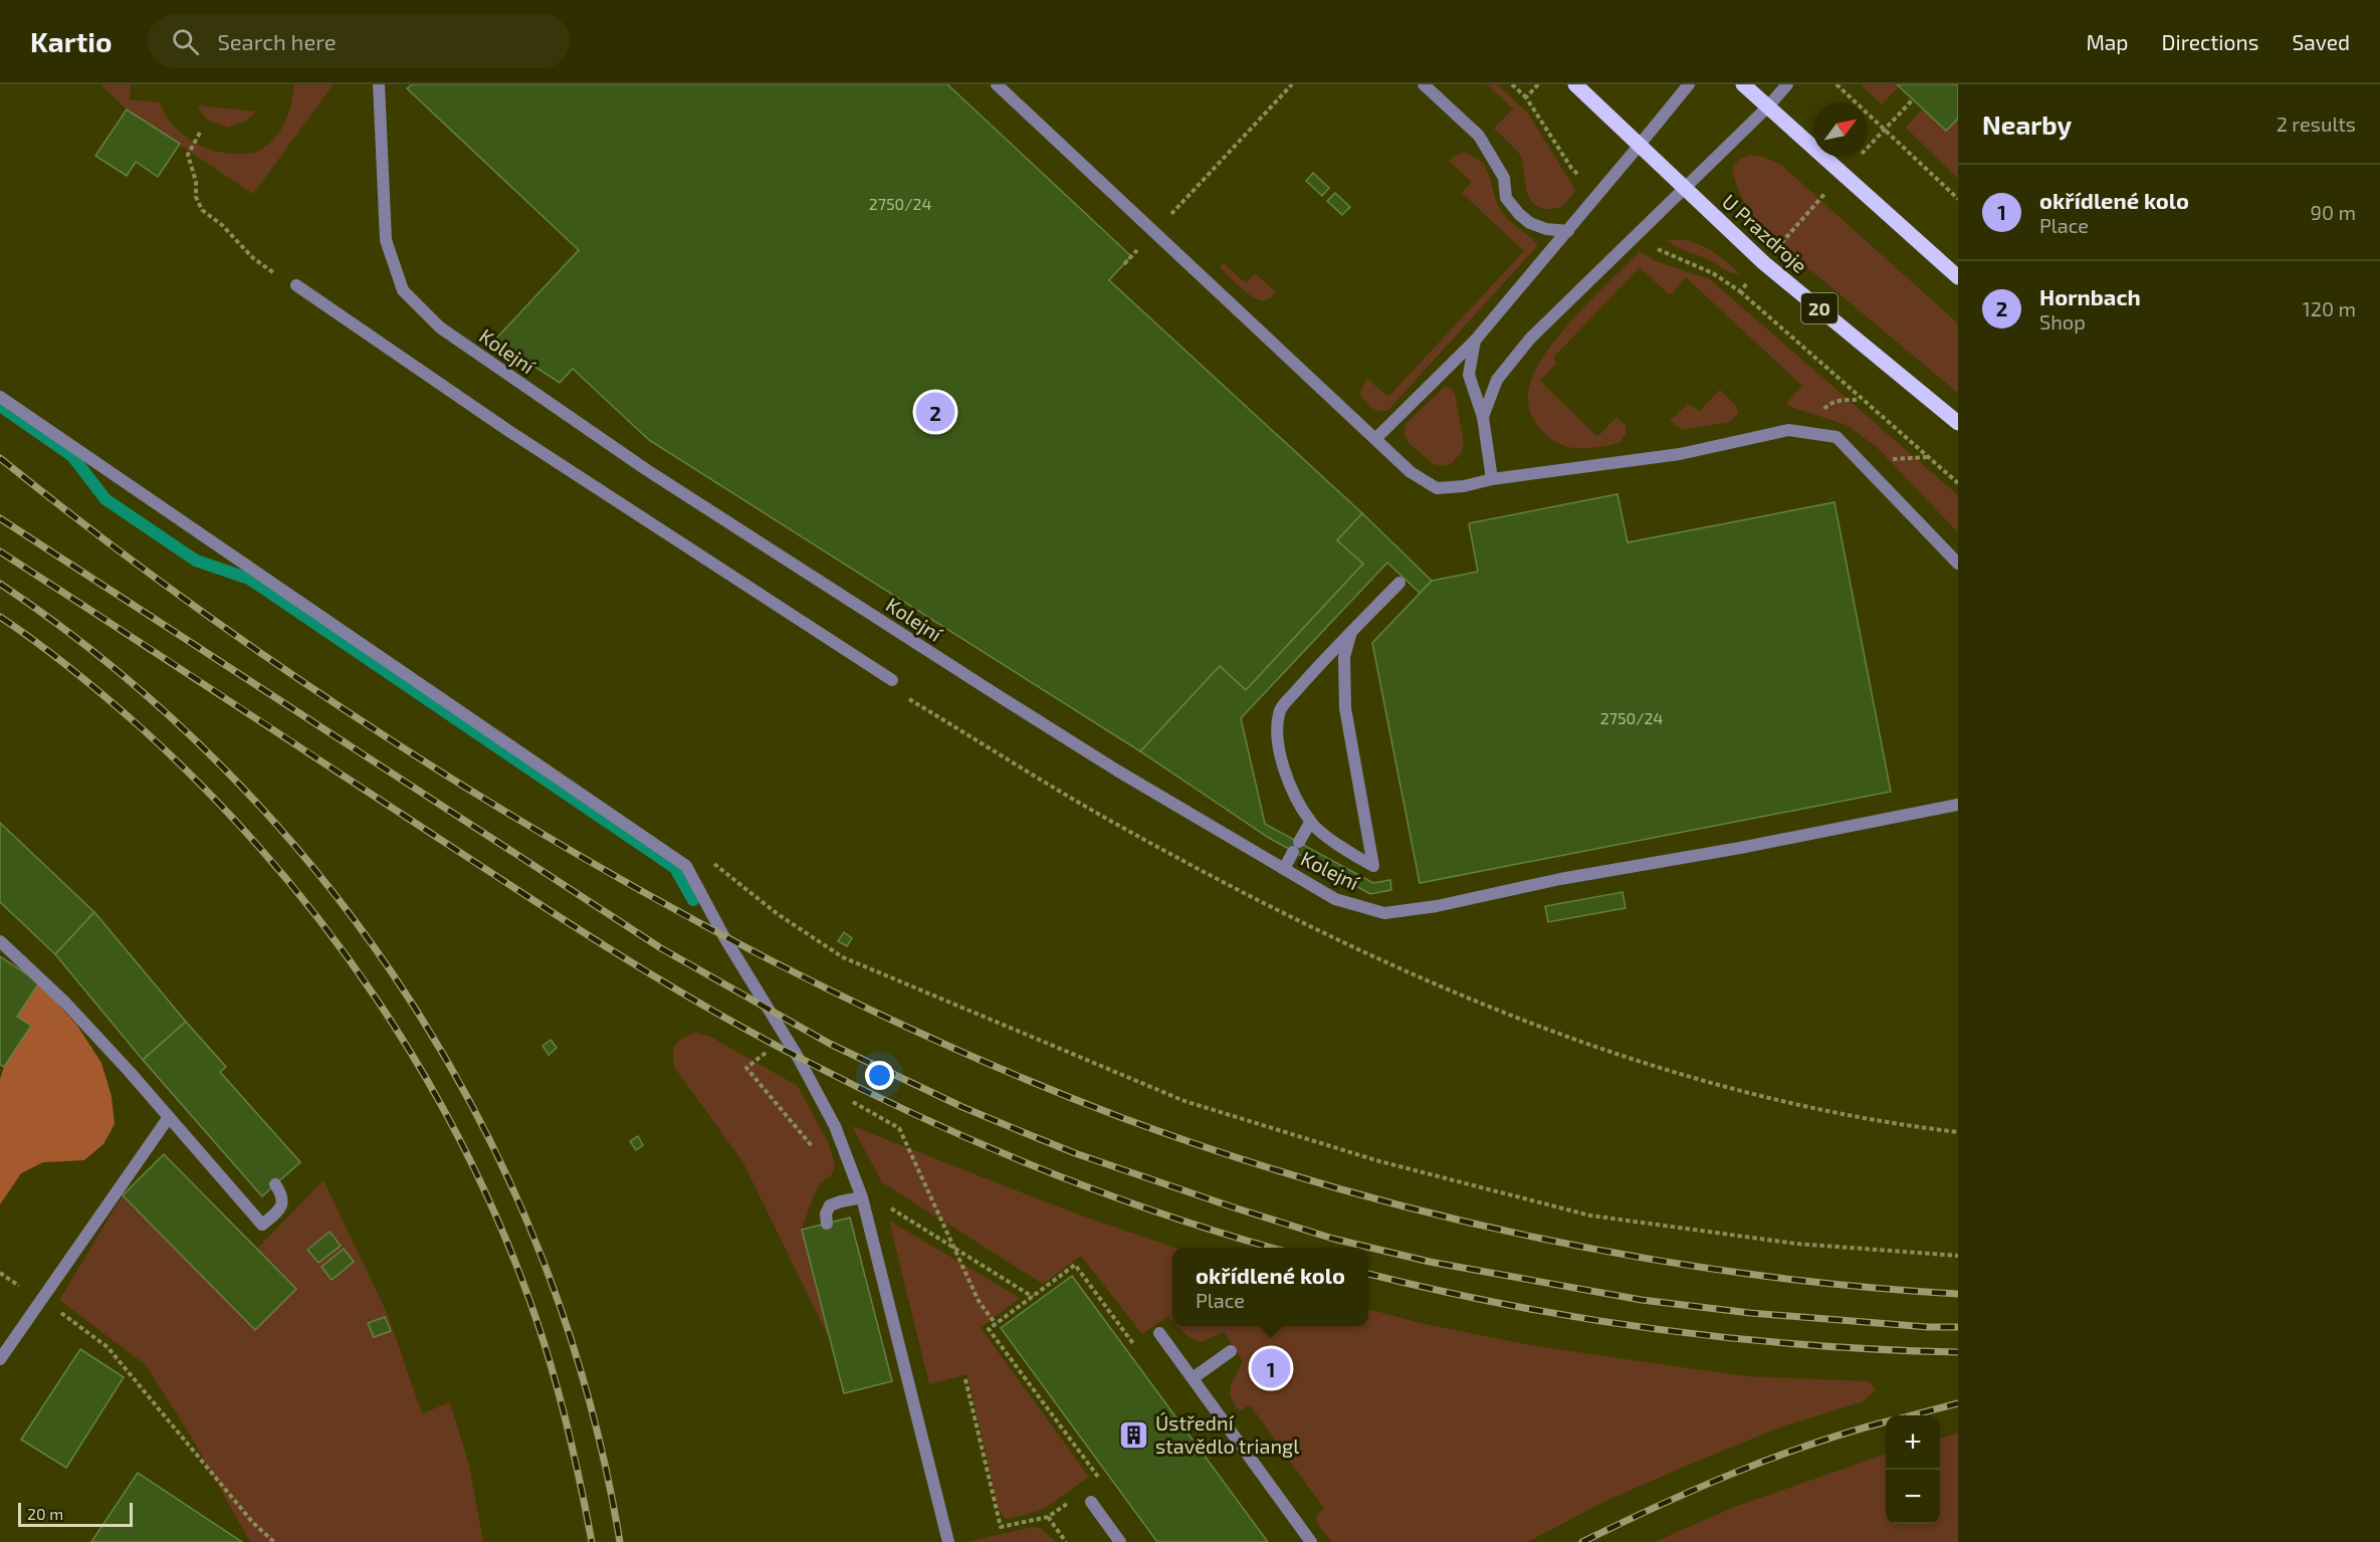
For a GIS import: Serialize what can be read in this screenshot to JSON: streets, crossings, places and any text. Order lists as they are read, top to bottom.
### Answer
{
  "streets": {
    "main road": ["U Prazdroje", "20"],
    "street": ["Kolejní"]
  },
  "places": {
    "building": ["Ústřední stavědlo triangl"]
  },
  "house_numbers": ["2750/24", "2750/24"],
  "scale_bar": "20 m",
  "north": "top right",
  "page": {
    "header": "Kartio",
    "search": "Search here",
    "nav": ["Map", "Directions", "Saved"],
    "heading": ["Nearby", "2 results"],
    "list": [
      {
        "mark": "1",
        "name": "okřídlené kolo",
        "note": "Place",
        "value": "90 m"
      },
      {
        "mark": "2",
        "name": "Hornbach",
        "note": "Shop",
        "value": "120 m"
      }
    ],
    "pins": ["2", "1"],
    "popup": ["okřídlené kolo", "Place"],
    "map_buttons": ["+", "−"],
    "scale": "20 m"
  }
}
